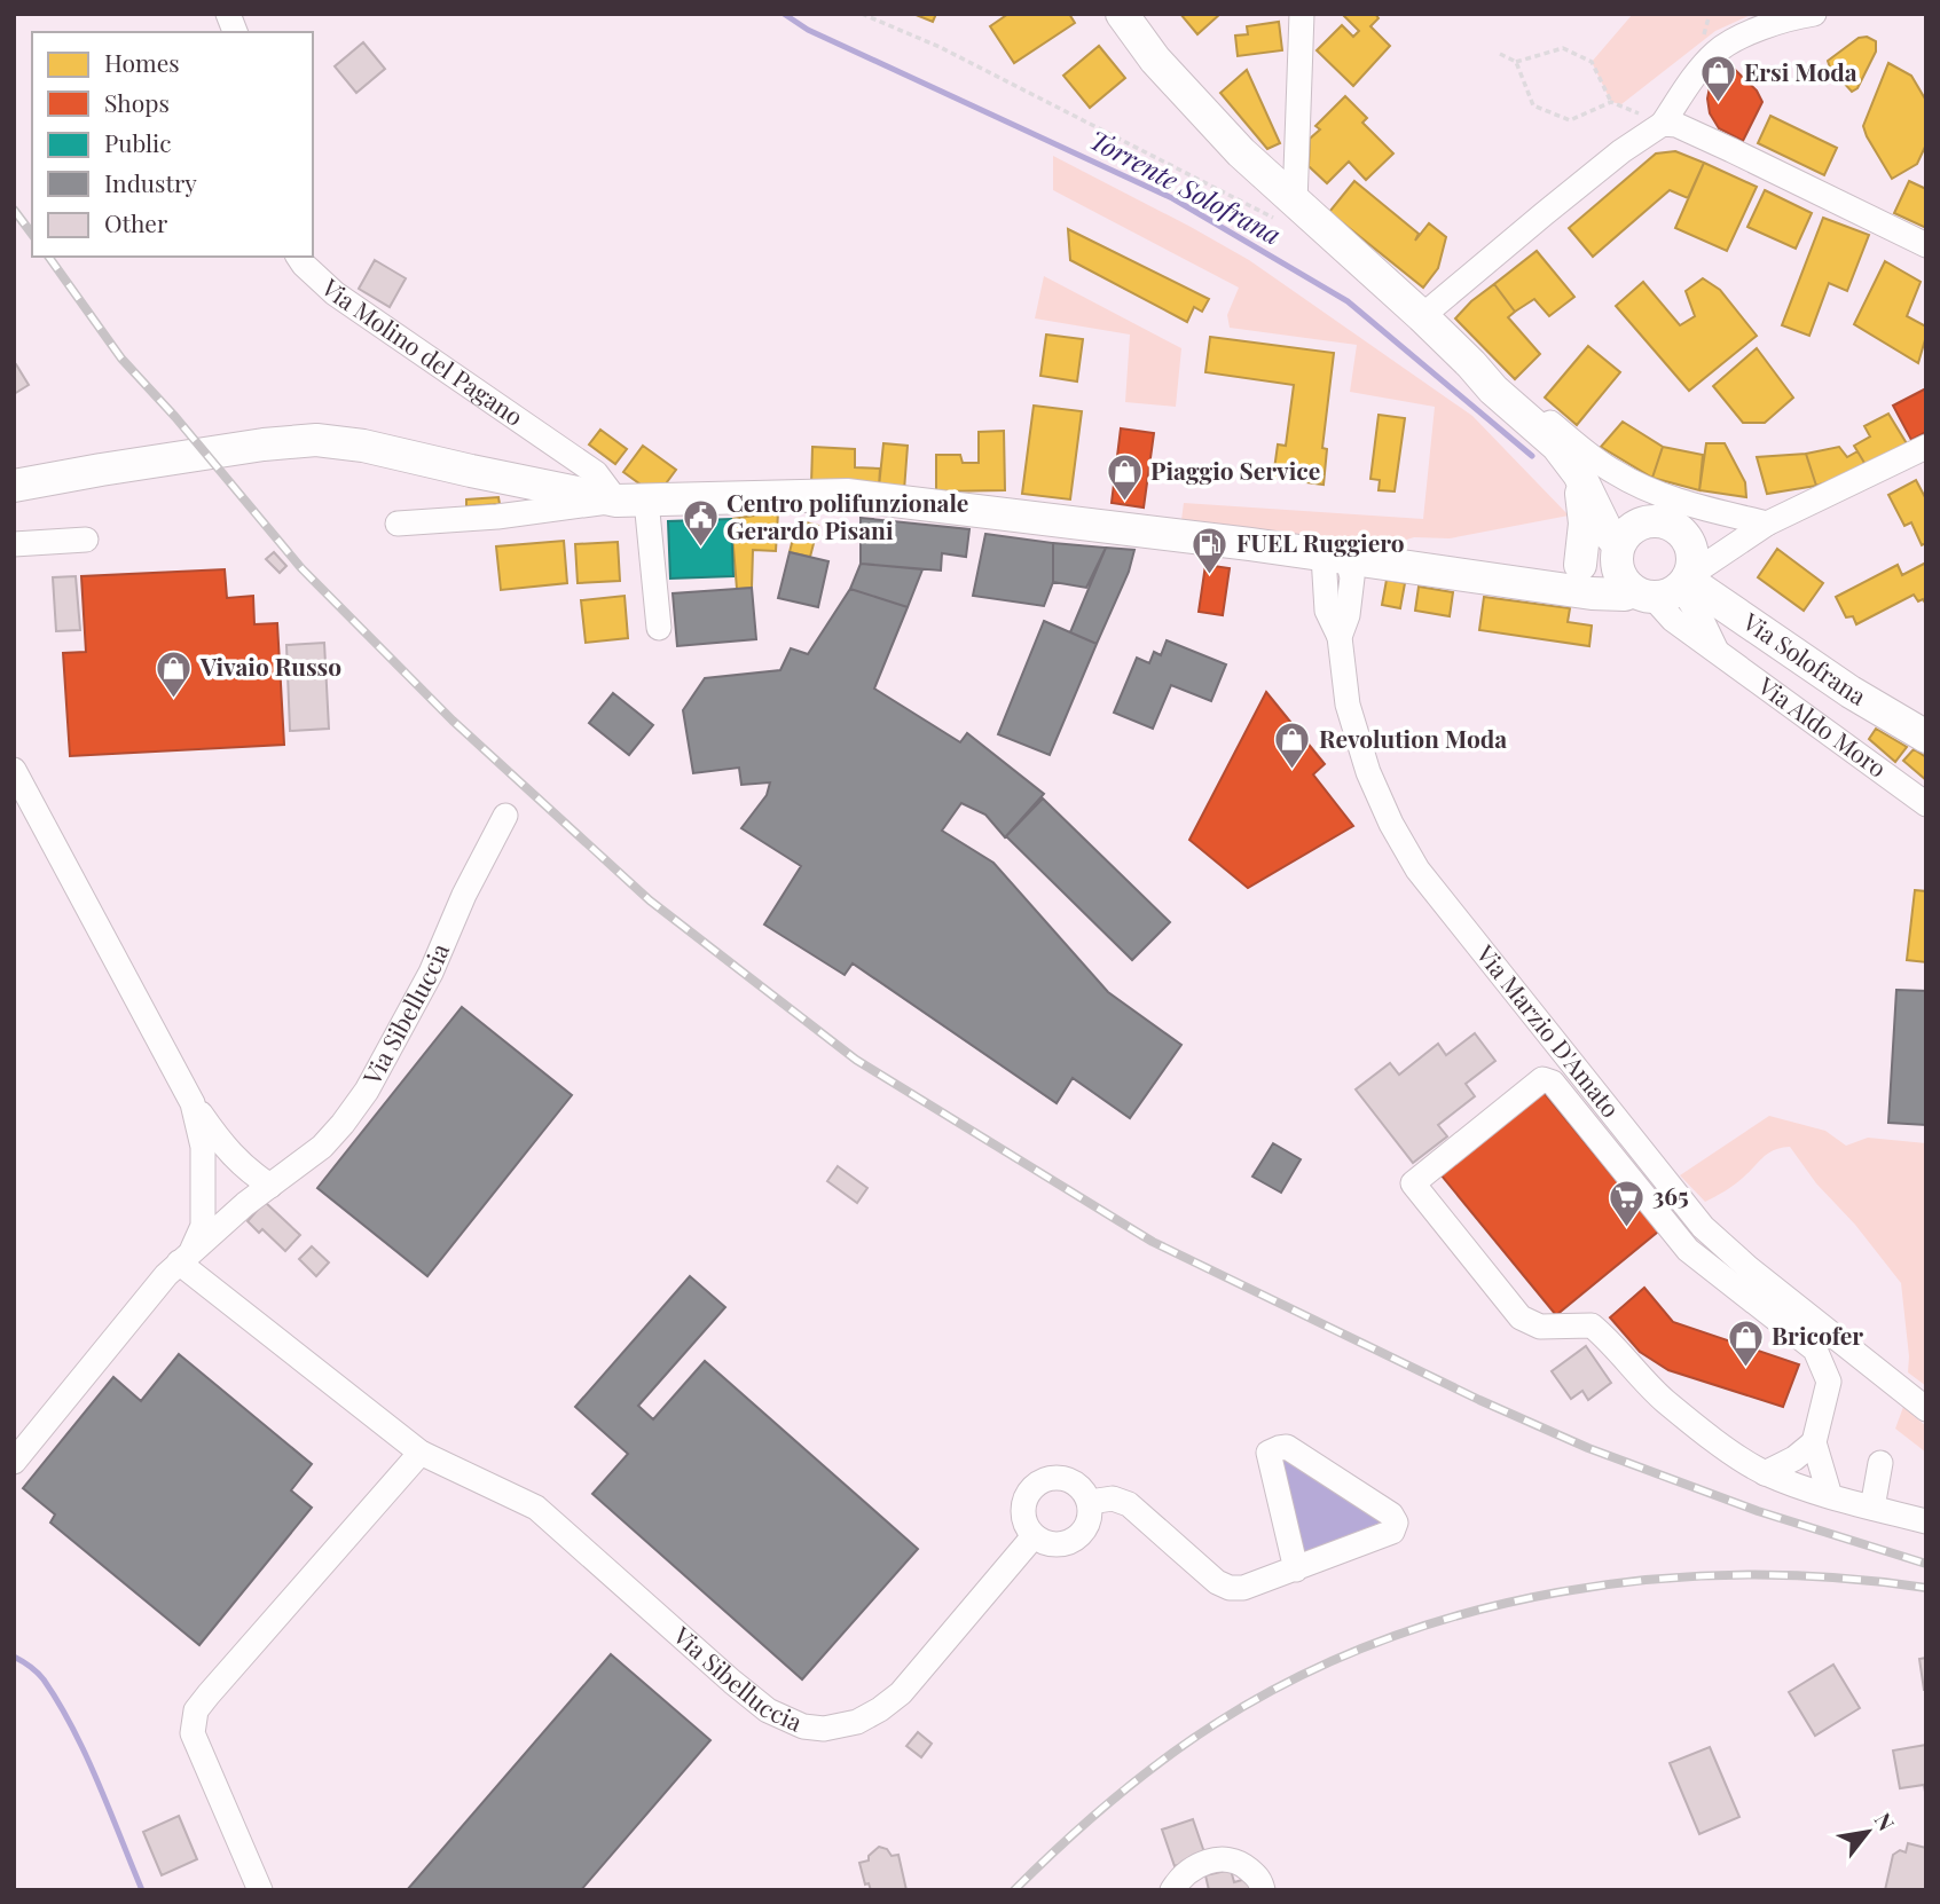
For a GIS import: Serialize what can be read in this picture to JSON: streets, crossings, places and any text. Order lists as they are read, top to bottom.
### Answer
{
  "streets": {
    "main road": ["Via Solofrana"],
    "street": [
      "Via Molino del Pagano",
      "Via Aldo Moro",
      "Via Sibelluccia",
      "Via Marzio D'Amato"
    ]
  },
  "crossings": [
    ["Via Solofrana", "Via Aldo Moro"]
  ],
  "water": ["Torrente Solofrana"],
  "places": {
    "shop": [
      "Ersi Moda",
      "Piaggio Service",
      "Vivaio Russo",
      "Revolution Moda",
      "Bricofer"
    ],
    "public building": ["Centro polifunzionale Gerardo Pisani"],
    "fuel station": ["FUEL Ruggiero"],
    "supermarket": ["365"]
  },
  "legend": [
    "Homes",
    "Shops",
    "Public",
    "Industry",
    "Other"
  ],
  "north": "top right"
}
